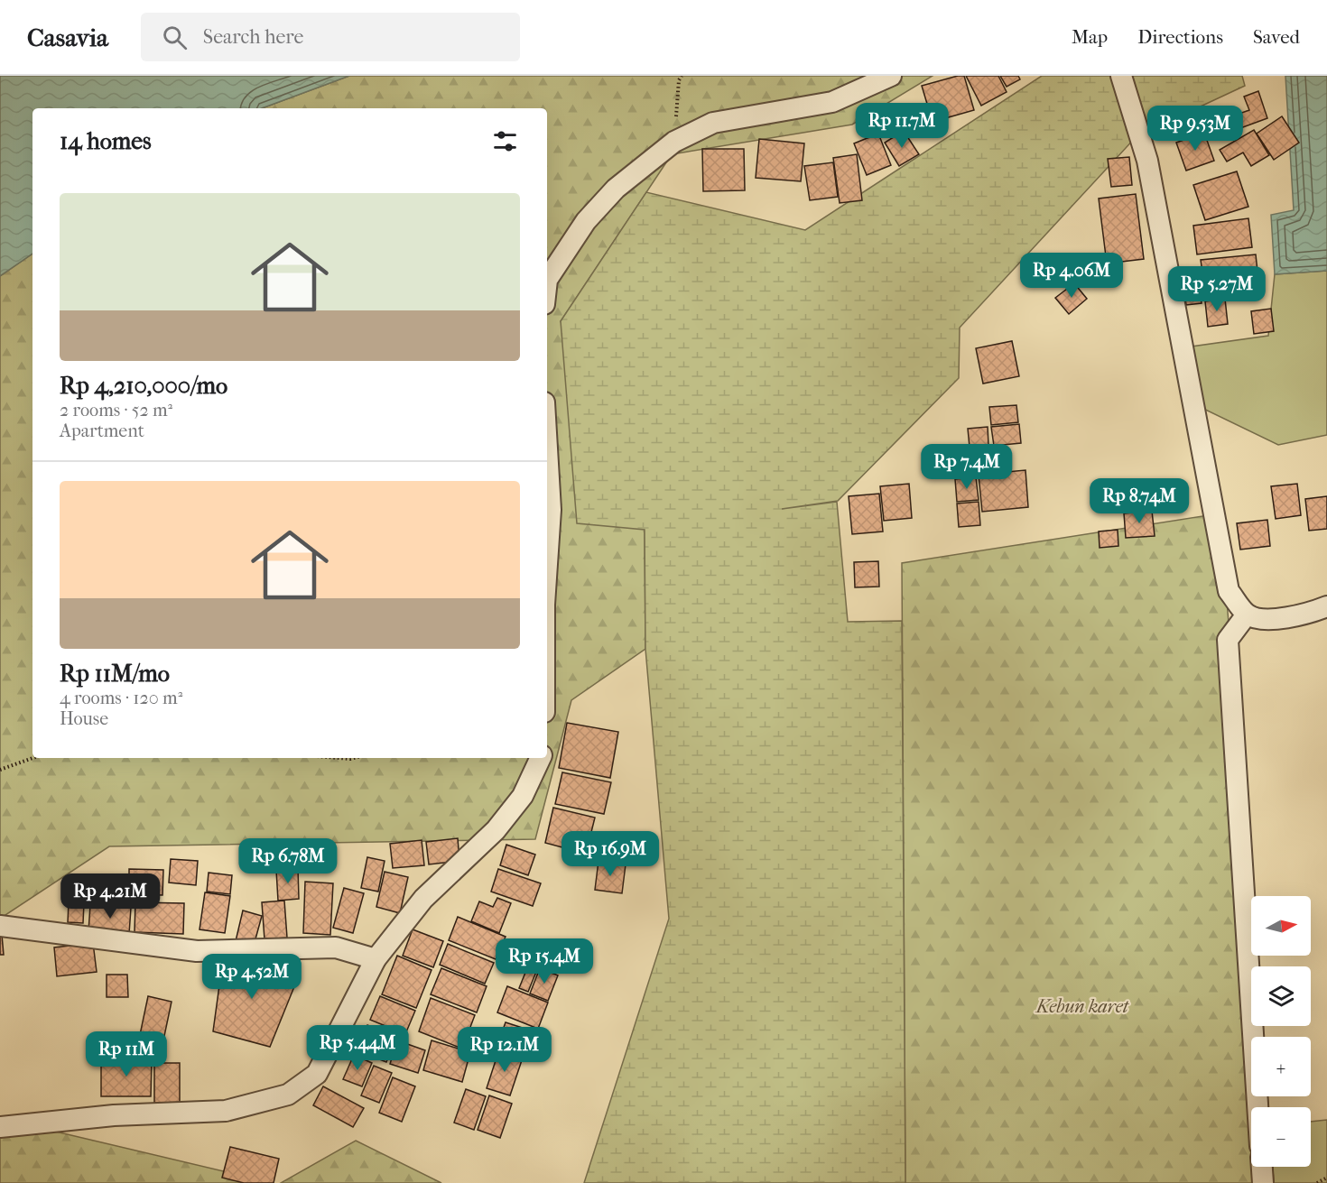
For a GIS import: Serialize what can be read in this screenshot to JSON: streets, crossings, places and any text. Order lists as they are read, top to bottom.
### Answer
{
  "parks": ["Kebun karet"],
  "north": "right",
  "page": {
    "header": "Casavia",
    "search": "Search here",
    "nav": ["Map", "Directions", "Saved"],
    "price": [
      "Rp 11.7M",
      "Rp 9.53M",
      "Rp 4.06M",
      "Rp 5.27M",
      "Rp 7.4M",
      "Rp 8.74M",
      "Rp 16.9M",
      "Rp 6.78M",
      "Rp 4.21M",
      "Rp 15.4M",
      "Rp 4.52M",
      "Rp 5.44M",
      "Rp 12.1M",
      "Rp 11M"
    ],
    "heading": "14 homes",
    "list": [
      {
        "name": "Rp 4,210,000/mo",
        "note": "2 rooms · 52 m² · Apartment"
      },
      {
        "name": "Rp 11M/mo",
        "note": "4 rooms · 120 m² · House"
      }
    ],
    "map_buttons": ["+", "−"]
  }
}
